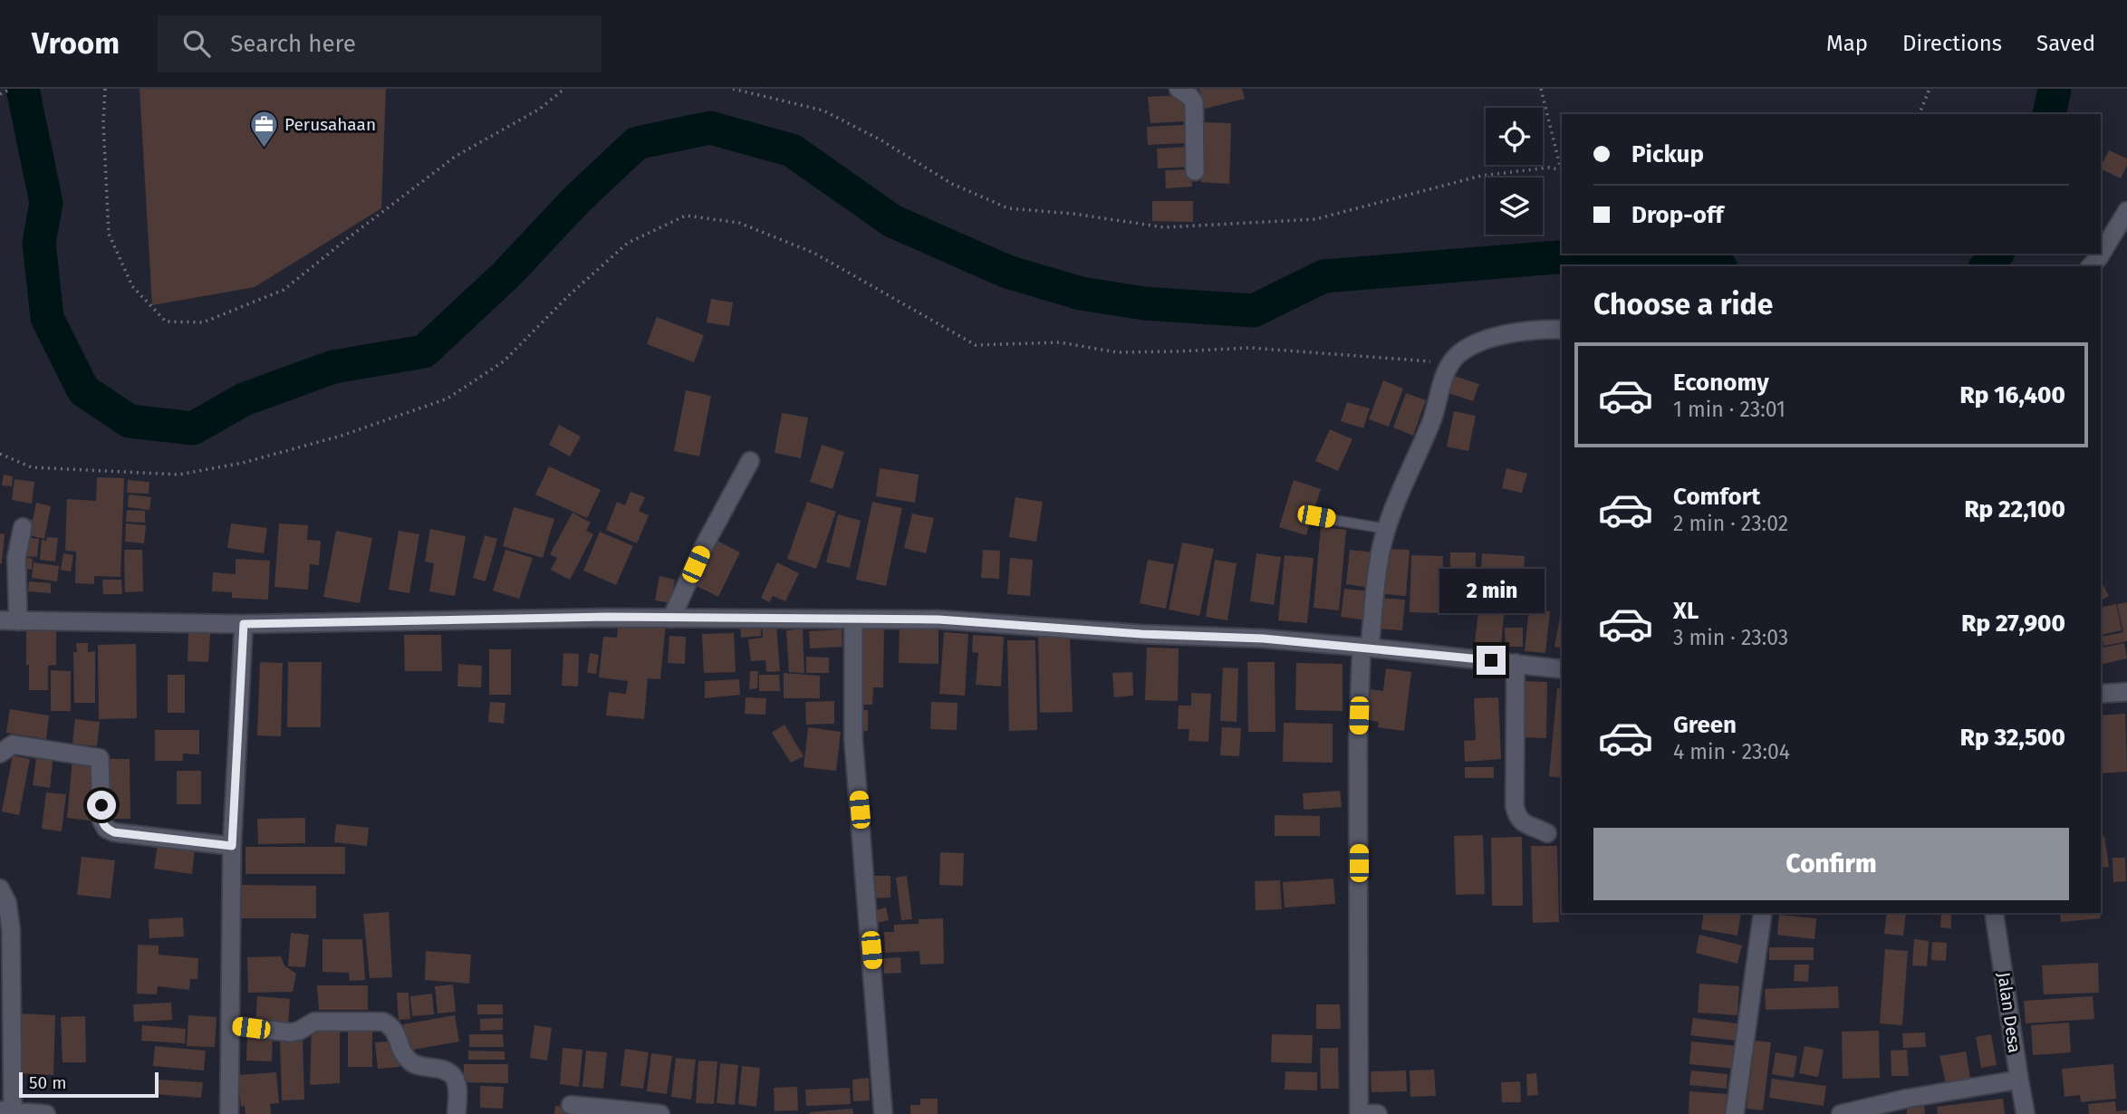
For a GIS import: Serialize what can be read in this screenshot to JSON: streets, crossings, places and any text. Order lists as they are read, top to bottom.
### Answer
{
  "streets": {
    "street": ["Jalan Desa"]
  },
  "places": {
    "office": ["Perusahaan"]
  },
  "scale_bar": "50 m",
  "page": {
    "header": "Vroom",
    "search": "Search here",
    "nav": ["Map", "Directions", "Saved"],
    "banner": ["Pickup", "Drop-off"],
    "heading": "Choose a ride",
    "list": [
      {
        "name": "Economy",
        "note": "1 min · 23:01",
        "value": "Rp 16,400"
      },
      {
        "name": "Comfort",
        "note": "2 min · 23:02",
        "value": "Rp 22,100"
      },
      {
        "name": "XL",
        "note": "3 min · 23:03",
        "value": "Rp 27,900"
      },
      {
        "name": "Green",
        "note": "4 min · 23:04",
        "value": "Rp 32,500"
      }
    ],
    "bubble": "2 min",
    "buttons": "Confirm",
    "scale": "50 m"
  }
}
